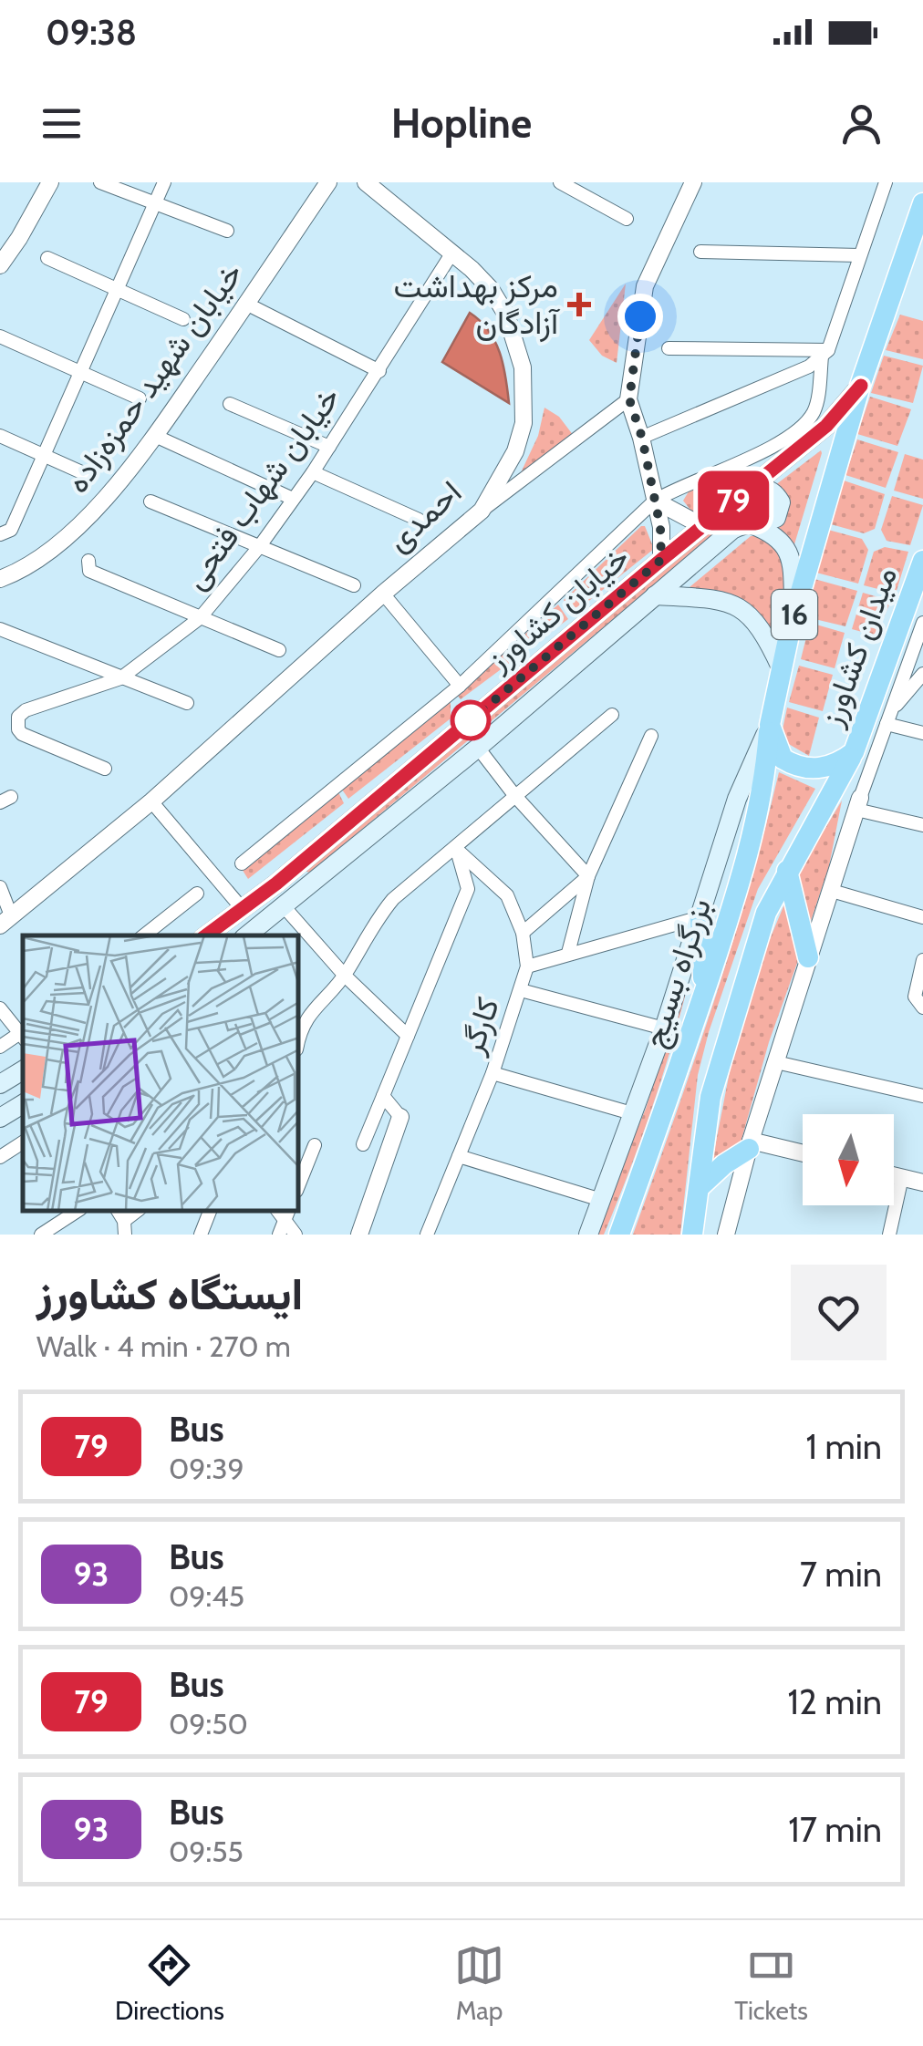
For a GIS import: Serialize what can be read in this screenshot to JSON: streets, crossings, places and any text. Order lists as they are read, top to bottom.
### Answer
{
  "streets": {
    "highway": ["16", "میدان کشاورز", "بزرگراه بسیج"],
    "main road": ["خیابان کشاورز"],
    "street": [
      "خیابان شهید حمزه‌زاده",
      "خیابان شهاب فتحی",
      "احمدی",
      "کارگر"
    ]
  },
  "crossings": [
    ["خیابان شهاب فتحی", "احمدی"],
    ["خیابان کشاورز", "میدان کشاورز"],
    ["میدان کشاورز", "بزرگراه بسیج"]
  ],
  "places": {
    "health": ["مرکز بهداشت آزادگان"]
  },
  "lines": ["bus line 79"],
  "north": "bottom",
  "page": {
    "status": "09:38",
    "header": "Hopline",
    "on_map": "79",
    "heading": ["ایستگاه کشاورز", "Walk · 4 min · 270 m"],
    "list": [
      {
        "mark": "79",
        "name": "Bus",
        "note": "09:39",
        "value": "1 min"
      },
      {
        "mark": "93",
        "name": "Bus",
        "note": "09:45",
        "value": "7 min"
      },
      {
        "mark": "79",
        "name": "Bus",
        "note": "09:50",
        "value": "12 min"
      },
      {
        "mark": "93",
        "name": "Bus",
        "note": "09:55",
        "value": "17 min"
      }
    ],
    "tabs": ["Directions", "Map", "Tickets"]
  }
}
